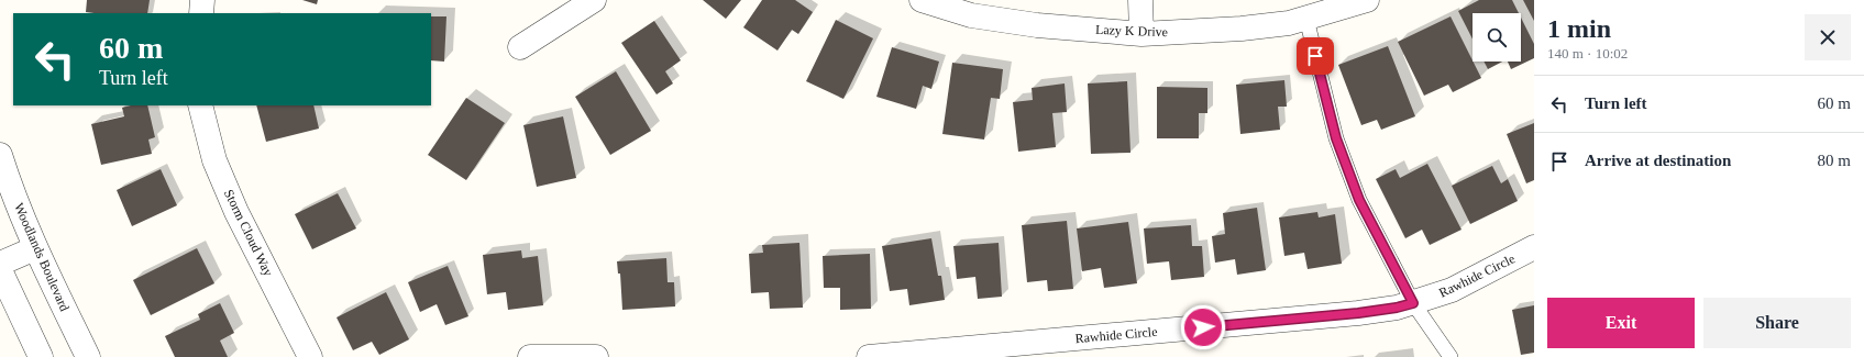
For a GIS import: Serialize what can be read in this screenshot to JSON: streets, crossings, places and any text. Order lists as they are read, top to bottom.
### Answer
{
  "streets": {
    "street": [
      "Lazy K Drive",
      "Storm Cloud Way",
      "Woodlands Boulevard",
      "Rawhide Circle"
    ]
  },
  "page": {
    "heading": ["1 min", "140 m · 10:02"],
    "turn": ["60 m", "Turn left"],
    "list": [
      {
        "name": "Turn left",
        "value": "60 m"
      },
      {
        "name": "Arrive at destination",
        "value": "80 m"
      }
    ],
    "buttons": ["Exit", "Share"]
  }
}
